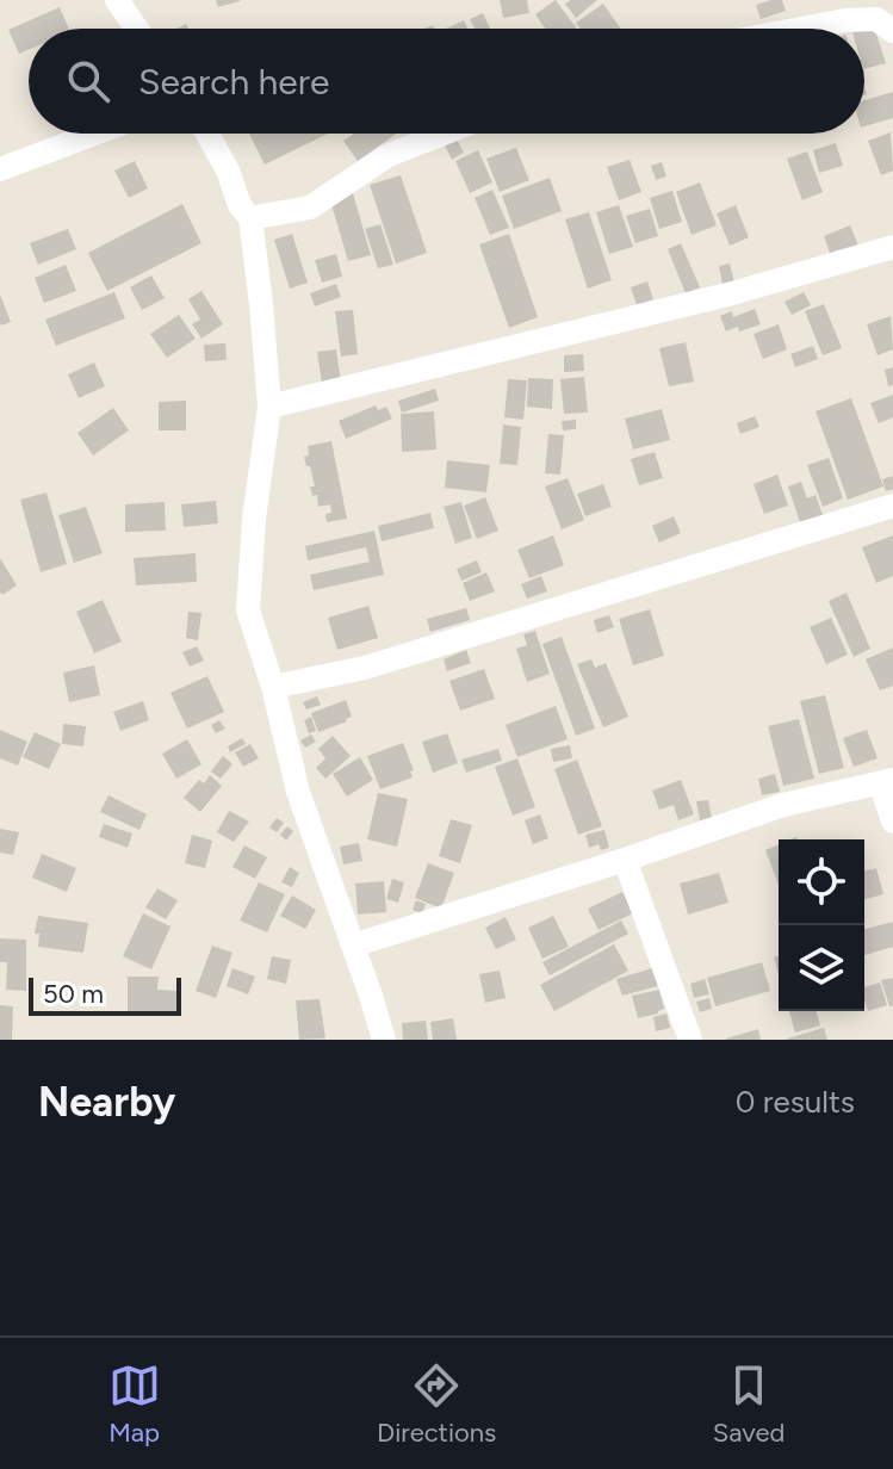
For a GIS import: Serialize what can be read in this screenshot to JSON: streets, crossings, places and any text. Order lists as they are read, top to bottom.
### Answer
{
  "scale_bar": "50 m",
  "page": {
    "search": "Search here",
    "scale": "50 m",
    "heading": ["Nearby", "0 results"],
    "nav": ["Map", "Directions", "Saved"]
  }
}
